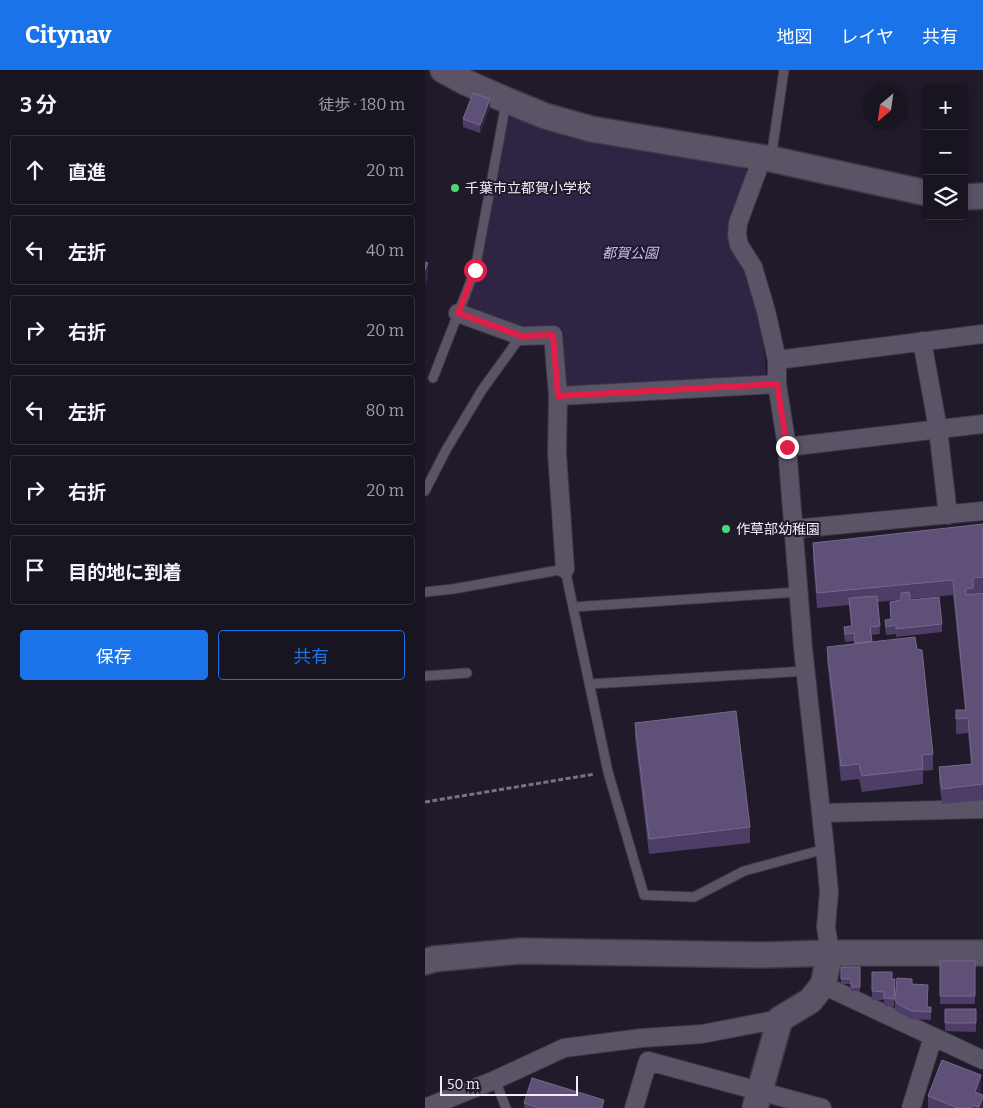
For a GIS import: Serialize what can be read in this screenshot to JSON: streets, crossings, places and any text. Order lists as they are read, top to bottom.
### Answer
{
  "parks": ["都賀公園"],
  "places": ["千葉市立都賀小学校", "作草部幼稚園"],
  "scale_bar": "50 m",
  "north": "bottom left",
  "page": {
    "header": "Citynav",
    "nav": ["地図", "レイヤ", "共有"],
    "heading": ["3 分", "徒歩 · 180 m"],
    "map_buttons": ["+", "−"],
    "list": [
      ["直進", "20 m"],
      ["左折", "40 m"],
      ["右折", "20 m"],
      ["左折", "80 m"],
      ["右折", "20 m"],
      "目的地に到着"
    ],
    "buttons": ["保存", "共有"],
    "scale": "50 m"
  }
}
